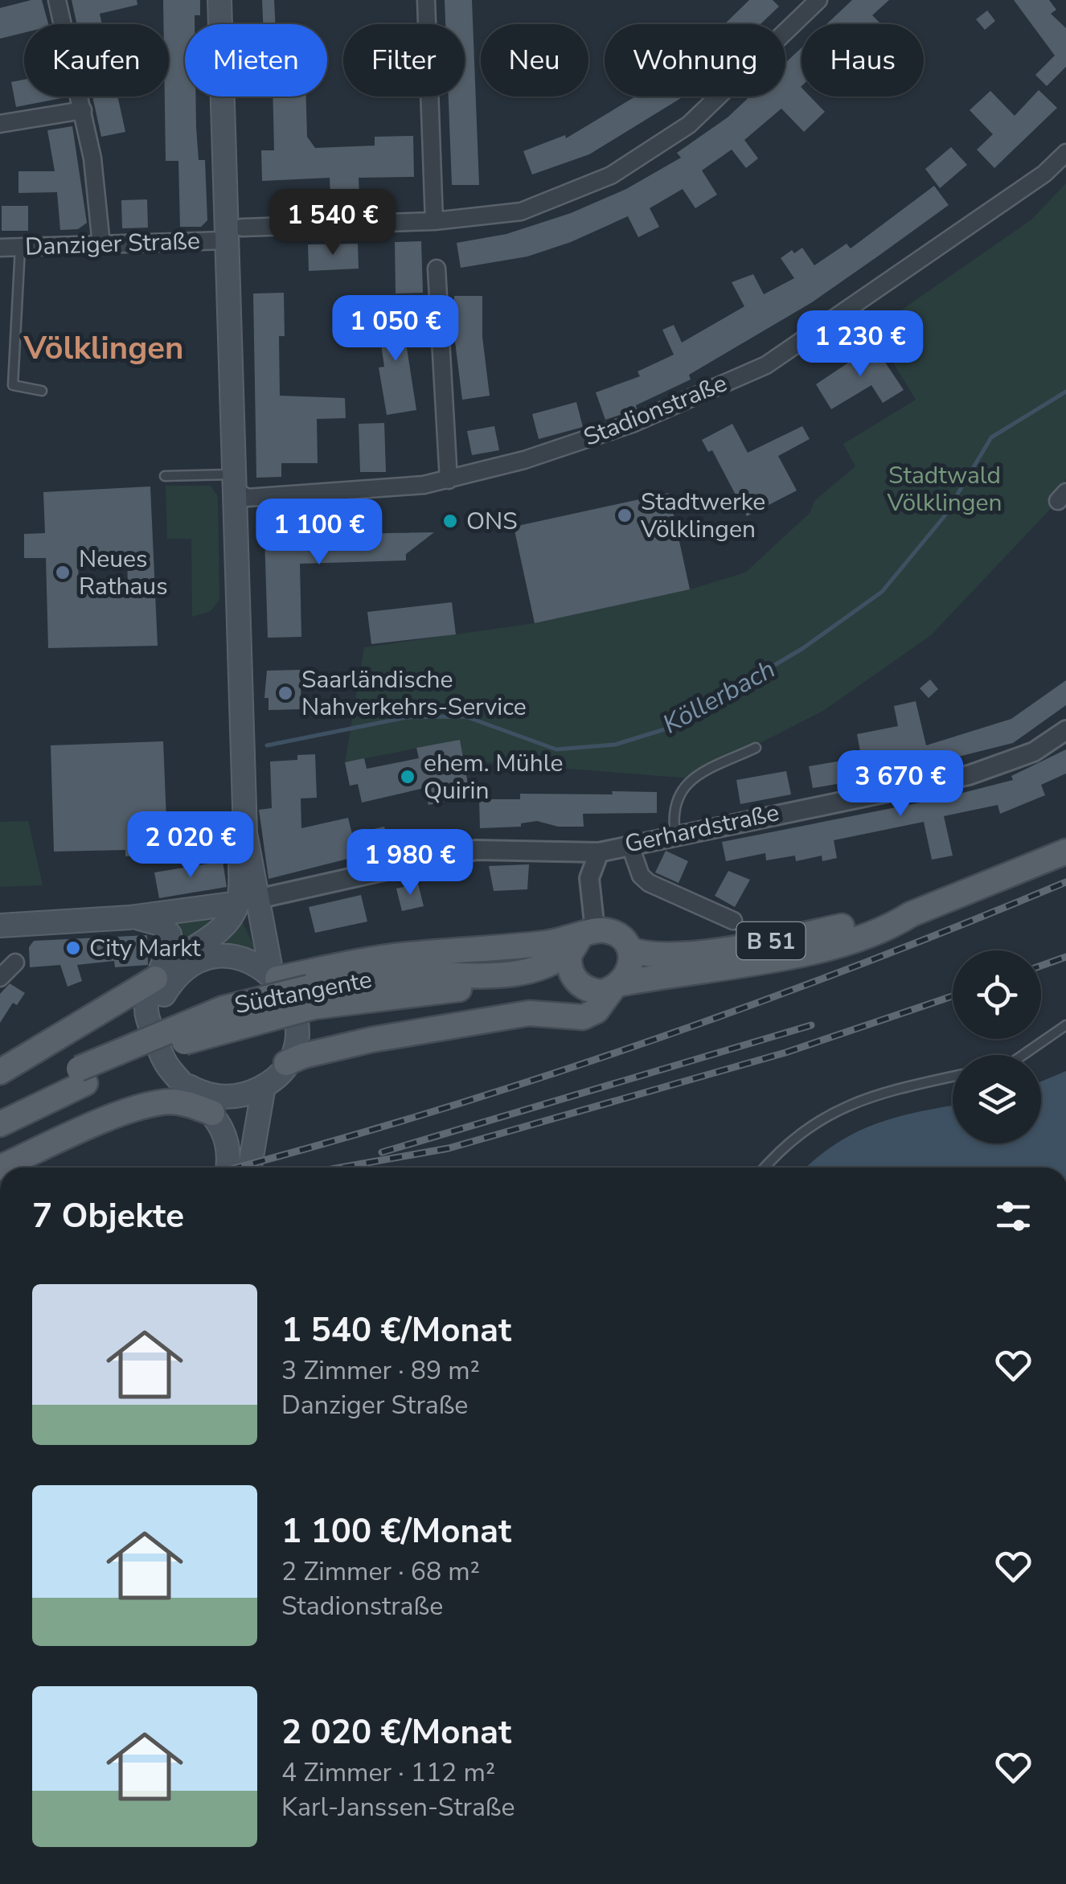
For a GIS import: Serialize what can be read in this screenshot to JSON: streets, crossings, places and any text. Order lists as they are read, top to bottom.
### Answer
{
  "streets": {
    "main road": ["B 51", "Südtangente"],
    "street": ["Danziger Straße", "Stadionstraße", "Gerhardstraße"]
  },
  "crossings": [
    ["B 51", "Südtangente"]
  ],
  "districts": ["Völklingen"],
  "water": ["Köllerbach"],
  "parks": ["Stadtwald Völklingen"],
  "places": [
    "Stadtwerke Völklingen",
    "ONS",
    "Neues Rathaus",
    "Saarländische Nahverkehrs-Service",
    "ehem. Mühle Quirin",
    "City Markt"
  ],
  "page": {
    "chip": [
      "Kaufen",
      "Mieten",
      "Filter",
      "Neu",
      "Wohnung",
      "Haus"
    ],
    "price": [
      "1 540 €",
      "1 050 €",
      "1 230 €",
      "1 100 €",
      "3 670 €",
      "2 020 €",
      "1 980 €"
    ],
    "heading": "7 Objekte",
    "list": [
      {
        "name": "1 540 €/Monat",
        "note": "3 Zimmer · 89 m² · Danziger Straße"
      },
      {
        "name": "1 100 €/Monat",
        "note": "2 Zimmer · 68 m² · Stadionstraße"
      },
      {
        "name": "2 020 €/Monat",
        "note": "4 Zimmer · 112 m² · Karl-Janssen-Straße"
      }
    ]
  }
}
